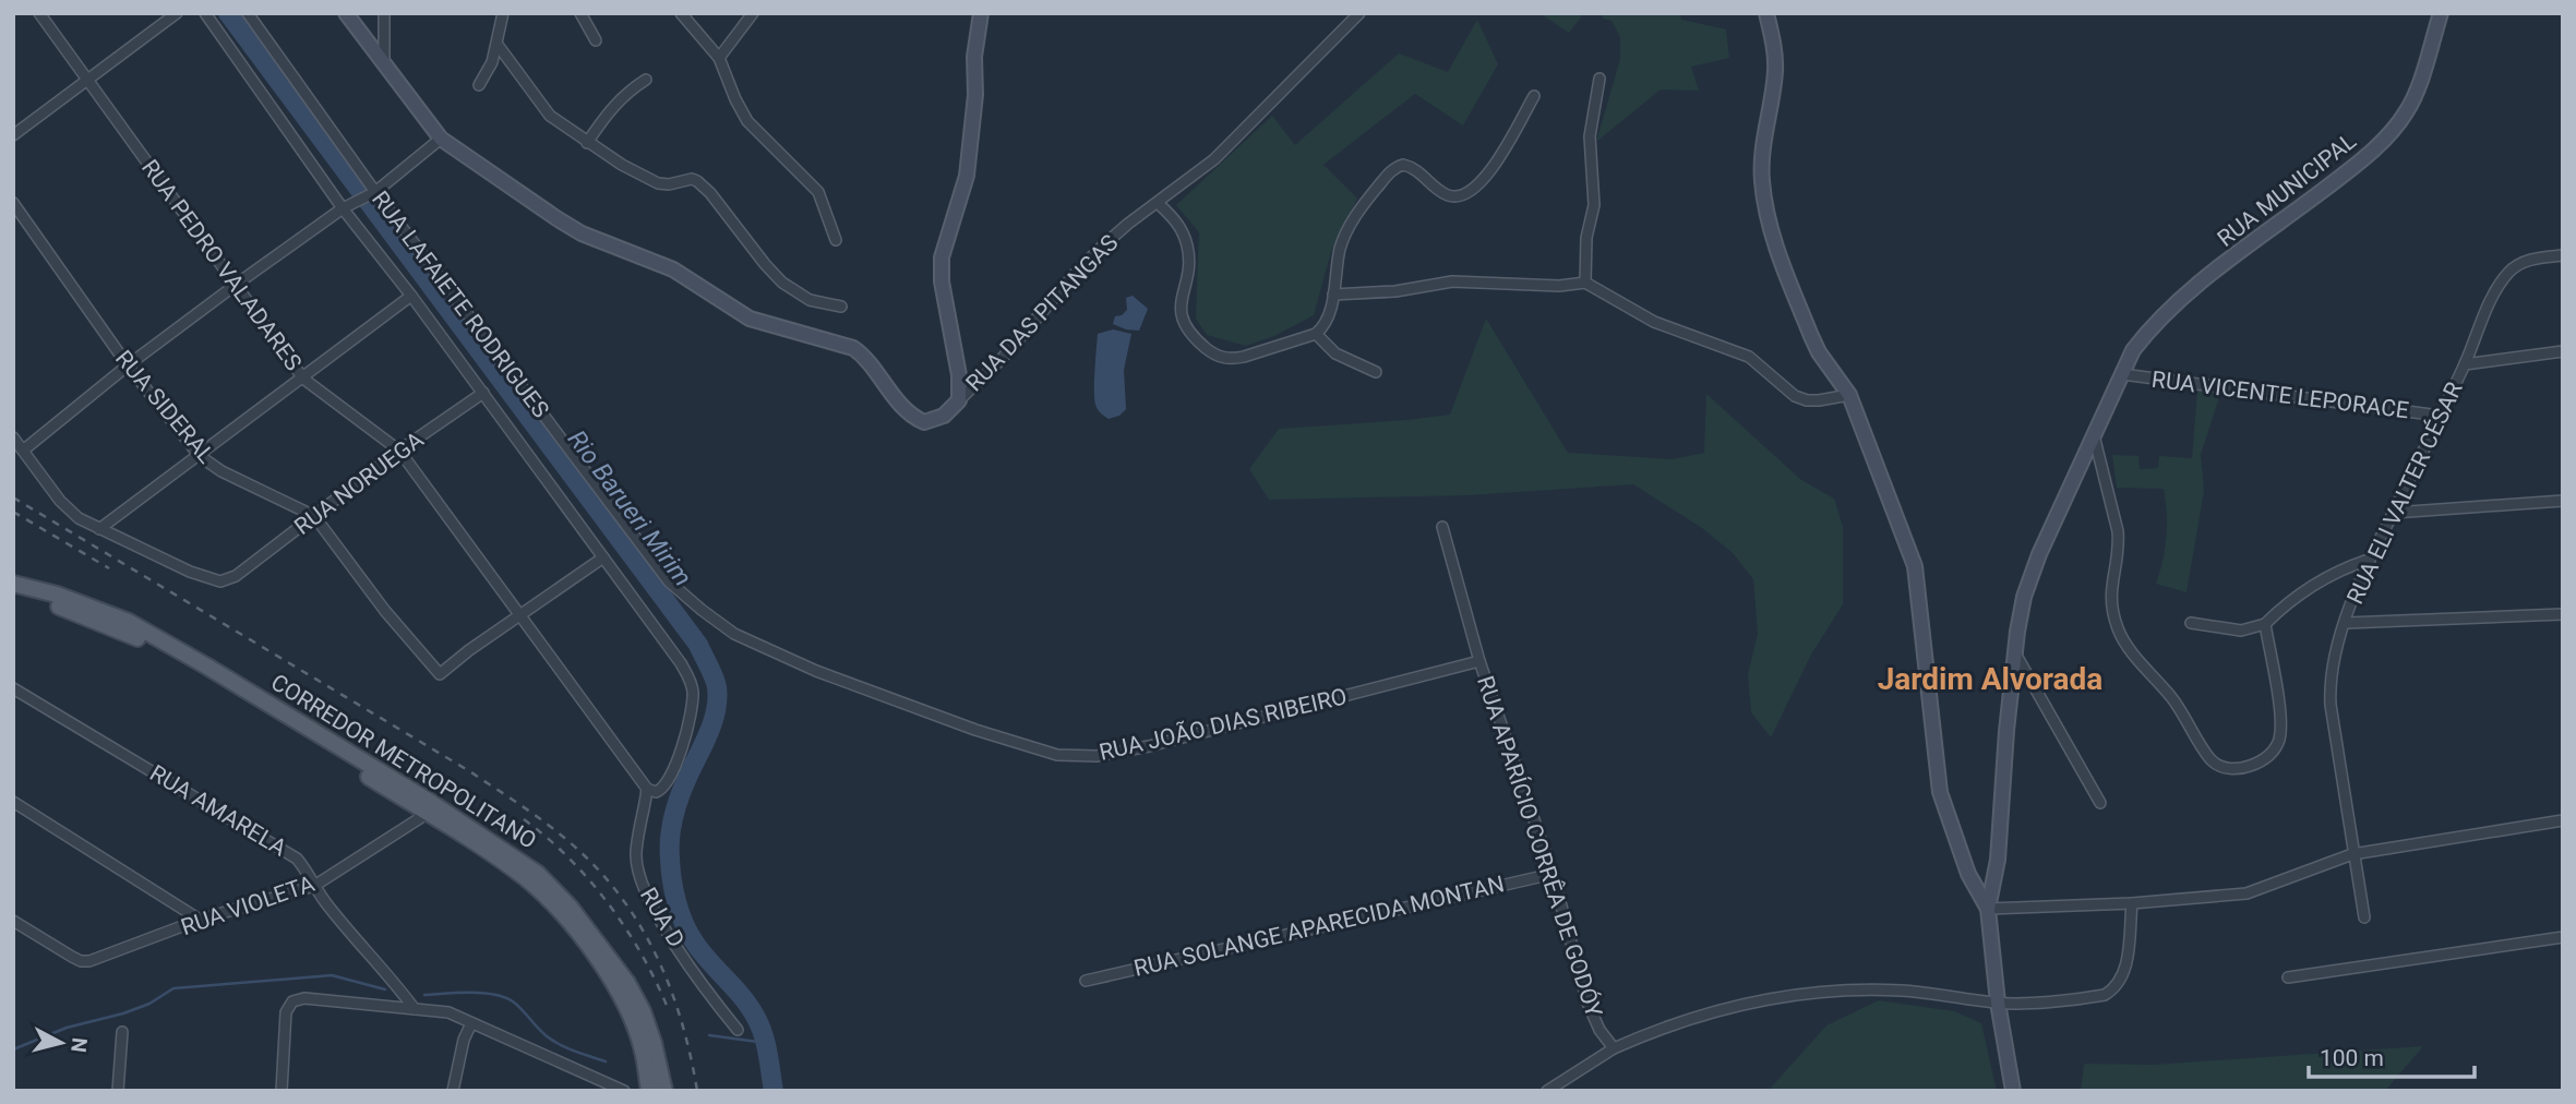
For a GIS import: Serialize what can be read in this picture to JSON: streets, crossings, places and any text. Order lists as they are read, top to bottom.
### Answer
{
  "streets": {
    "main road": ["RUA MUNICIPAL", "CORREDOR METROPOLITANO"],
    "street": [
      "RUA PEDRO VALADARES",
      "RUA LAFAIETE RODRIGUES",
      "RUA DAS PITANGAS",
      "RUA VICENTE LEPORACE",
      "RUA SIDERAL",
      "RUA NORUEGA",
      "RUA ELI VALTER CÉSAR",
      "RUA JOÃO DIAS RIBEIRO",
      "RUA AMARELA",
      "RUA APARÍCIO CORRÊA DE GODÓY",
      "RUA VIOLETA",
      "RUA D",
      "RUA SOLANGE APARECIDA MONTAN"
    ]
  },
  "crossings": [
    ["RUA MUNICIPAL", "RUA VICENTE LEPORACE"],
    ["RUA PEDRO VALADARES", "RUA LAFAIETE RODRIGUES"],
    ["RUA PEDRO VALADARES", "RUA SIDERAL"],
    ["RUA PEDRO VALADARES", "RUA NORUEGA"],
    ["RUA PEDRO VALADARES", "RUA D"],
    ["RUA LAFAIETE RODRIGUES", "RUA NORUEGA"],
    ["RUA LAFAIETE RODRIGUES", "RUA JOÃO DIAS RIBEIRO"],
    ["RUA LAFAIETE RODRIGUES", "RUA D"],
    ["RUA VICENTE LEPORACE", "RUA ELI VALTER CÉSAR"],
    ["RUA SIDERAL", "RUA NORUEGA"],
    ["RUA JOÃO DIAS RIBEIRO", "RUA APARÍCIO CORRÊA DE GODÓY"],
    ["RUA AMARELA", "RUA VIOLETA"],
    ["RUA APARÍCIO CORRÊA DE GODÓY", "RUA SOLANGE APARECIDA MONTAN"]
  ],
  "districts": ["Jardim Alvorada"],
  "water": ["Rio Barueri Mirim"],
  "scale_bar": "100 m",
  "north": "right"
}
